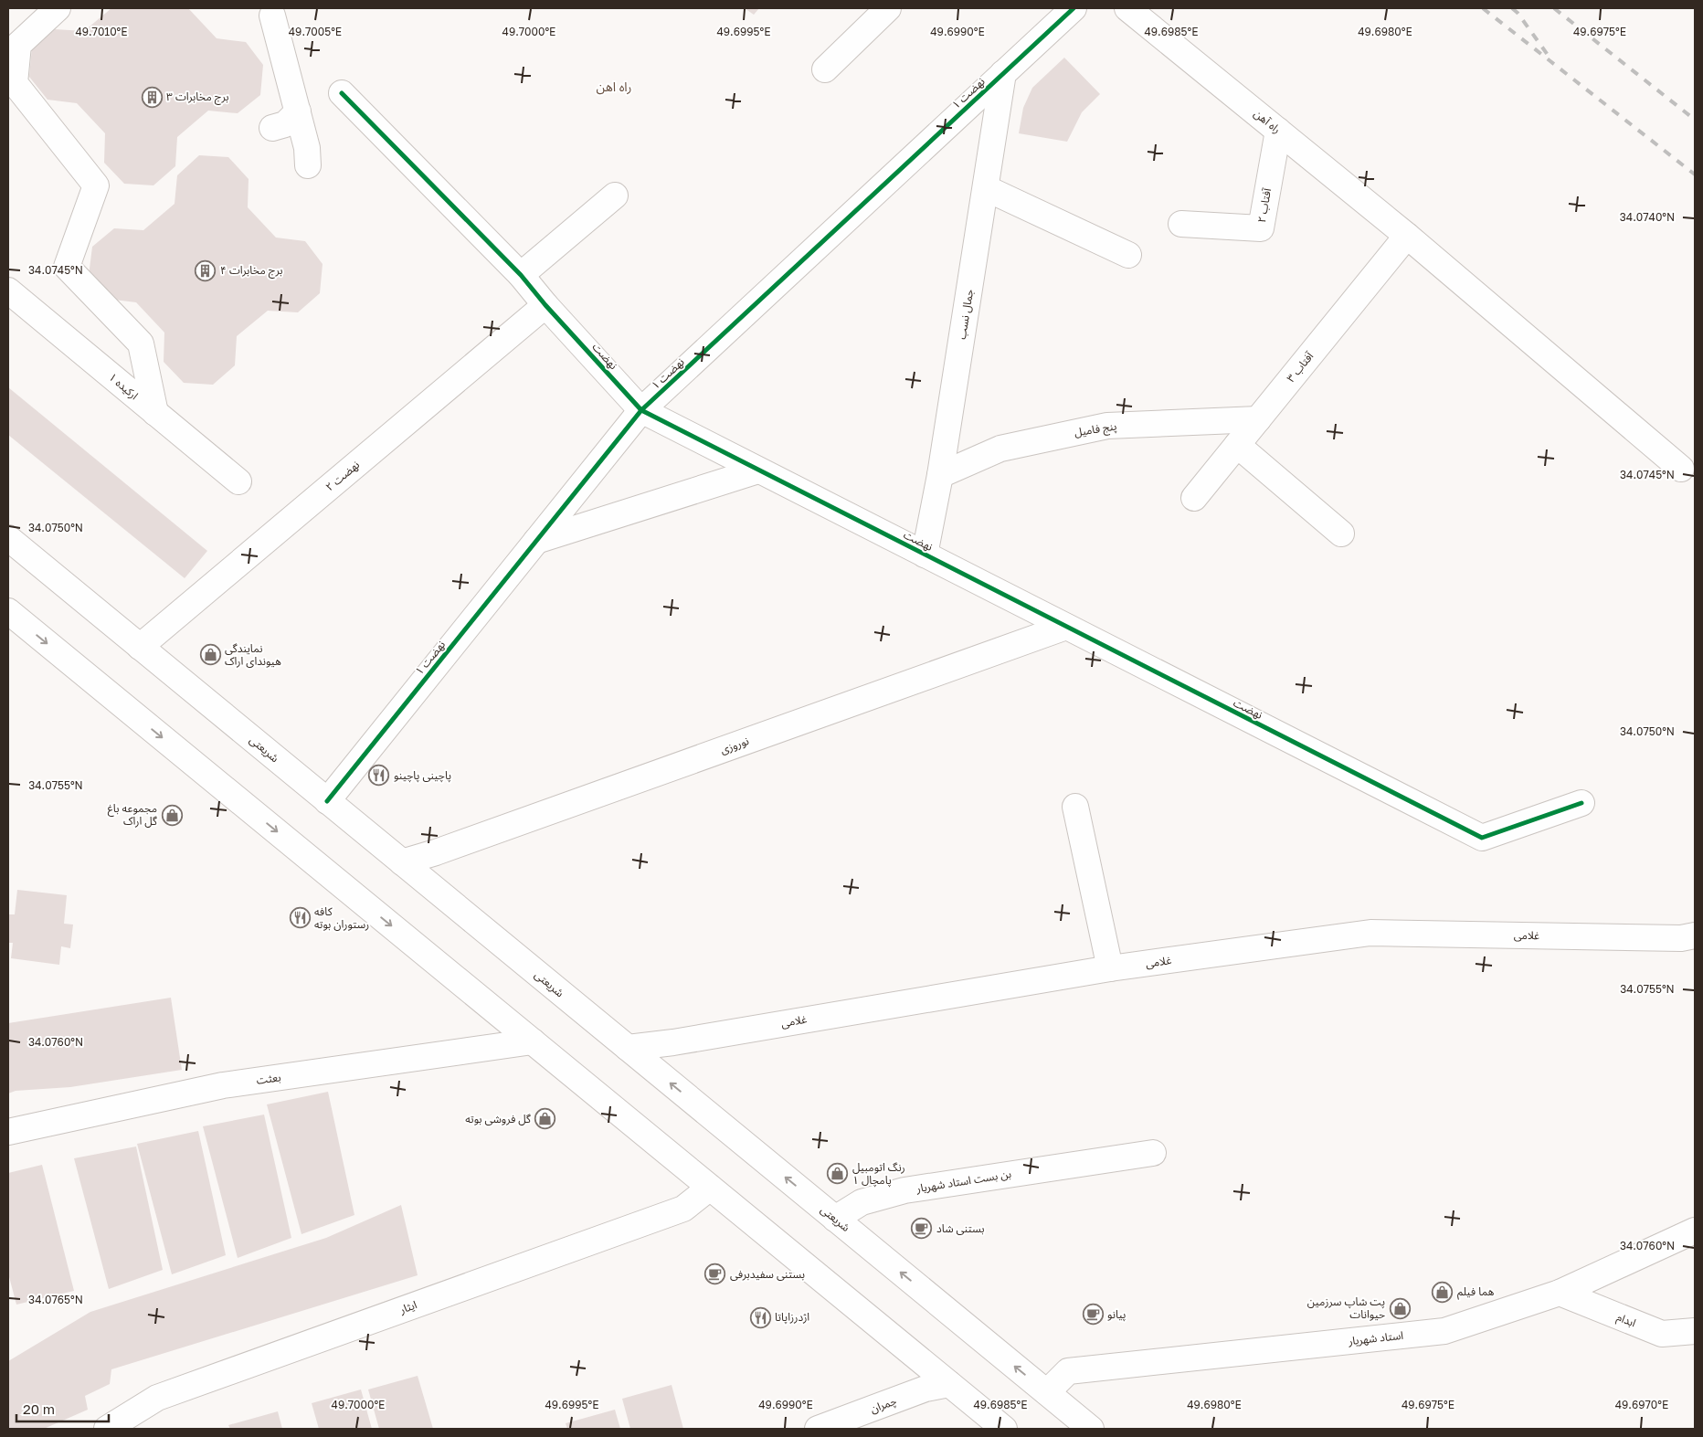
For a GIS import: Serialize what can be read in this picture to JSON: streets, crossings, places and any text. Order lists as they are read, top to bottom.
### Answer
{
  "streets": {
    "street": [
      "نهضت ۱",
      "راه آهن",
      "آفتاب ۲",
      "جمال نسب",
      "نهضت",
      "آفتاب ۳",
      "ارکیده ۱",
      "پنج فامیل",
      "نهضت ۲",
      "نوروزی",
      "شریعتی",
      "غلامی",
      "بعثت",
      "بن بست استاد شهریار",
      "ایثار",
      "ابدام",
      "استاد شهریار",
      "چمران"
    ]
  },
  "crossings": [
    ["نهضت ۱", "جمال نسب"],
    ["نهضت ۱", "نهضت"],
    ["نهضت ۱", "شریعتی"],
    ["راه آهن", "آفتاب ۲"],
    ["راه آهن", "آفتاب ۳"],
    ["جمال نسب", "نهضت"],
    ["جمال نسب", "پنج فامیل"],
    ["نهضت", "نهضت ۲"],
    ["نهضت", "نوروزی"],
    ["آفتاب ۳", "پنج فامیل"],
    ["نهضت ۲", "شریعتی"],
    ["نوروزی", "شریعتی"],
    ["شریعتی", "غلامی"],
    ["شریعتی", "بن بست استاد شهریار"],
    ["شریعتی", "استاد شهریار"],
    ["ابدام", "استاد شهریار"]
  ],
  "districts": ["راه اهن"],
  "places": {
    "building": ["برج مخابرات ۳", "برج مخابرات ۴"],
    "shop": [
      "نمایندگی هیوندای اراک",
      "مجموعه باغ گل اراک",
      "گل فروشی بوته",
      "رنگ اتومبیل پامچال ۱",
      "هما فیلم",
      "پت شاپ سرزمین حیوانات"
    ],
    "restaurant": ["پاچینی پاچینو", "کافه رستوران بوته", "اژدرزاپاتا"],
    "cafe": ["بستنی شاد", "بستنی سفیدبرفی", "پیانو"]
  },
  "scale_bar": "20 m",
  "coordinates": [
    "49.7010°E",
    "49.7005°E",
    "49.7000°E",
    "49.6995°E",
    "49.6990°E",
    "49.6985°E",
    "49.6980°E",
    "49.6975°E",
    "34.0740°N",
    "34.0745°N",
    "34.0750°N",
    "34.0755°N",
    "34.0760°N",
    "34.0765°N",
    "49.6970°E"
  ]
}
